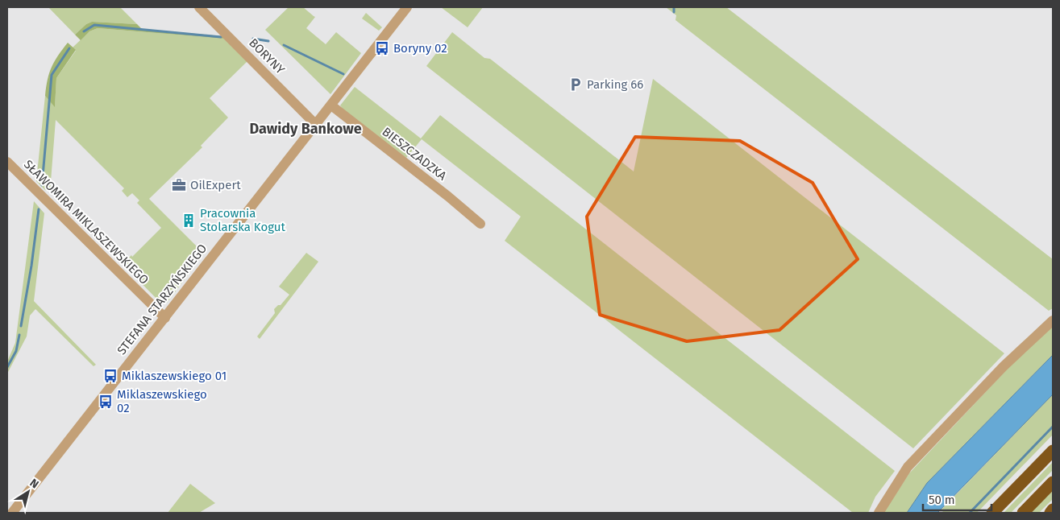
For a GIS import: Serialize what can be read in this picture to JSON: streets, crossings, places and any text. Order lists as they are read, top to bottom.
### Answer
{
  "streets": {
    "street": [
      "BORYNY",
      "BIESZCZADZKA",
      "SŁAWOMIRA MIKLASZEWSKIEGO",
      "STEFANA STARZYŃSKIEGO"
    ]
  },
  "crossings": [
    ["BORYNY", "STEFANA STARZYŃSKIEGO"],
    ["BIESZCZADZKA", "STEFANA STARZYŃSKIEGO"],
    ["SŁAWOMIRA MIKLASZEWSKIEGO", "STEFANA STARZYŃSKIEGO"]
  ],
  "districts": ["Dawidy Bankowe"],
  "places": {
    "bus stop": ["Boryny 02", "Miklaszewskiego 01", "Miklaszewskiego 02"],
    "parking": ["Parking 66"],
    "office": ["OilExpert"],
    "building": ["Pracownia Stolarska Kogut"]
  },
  "scale_bar": "50 m",
  "north": "top right"
}
